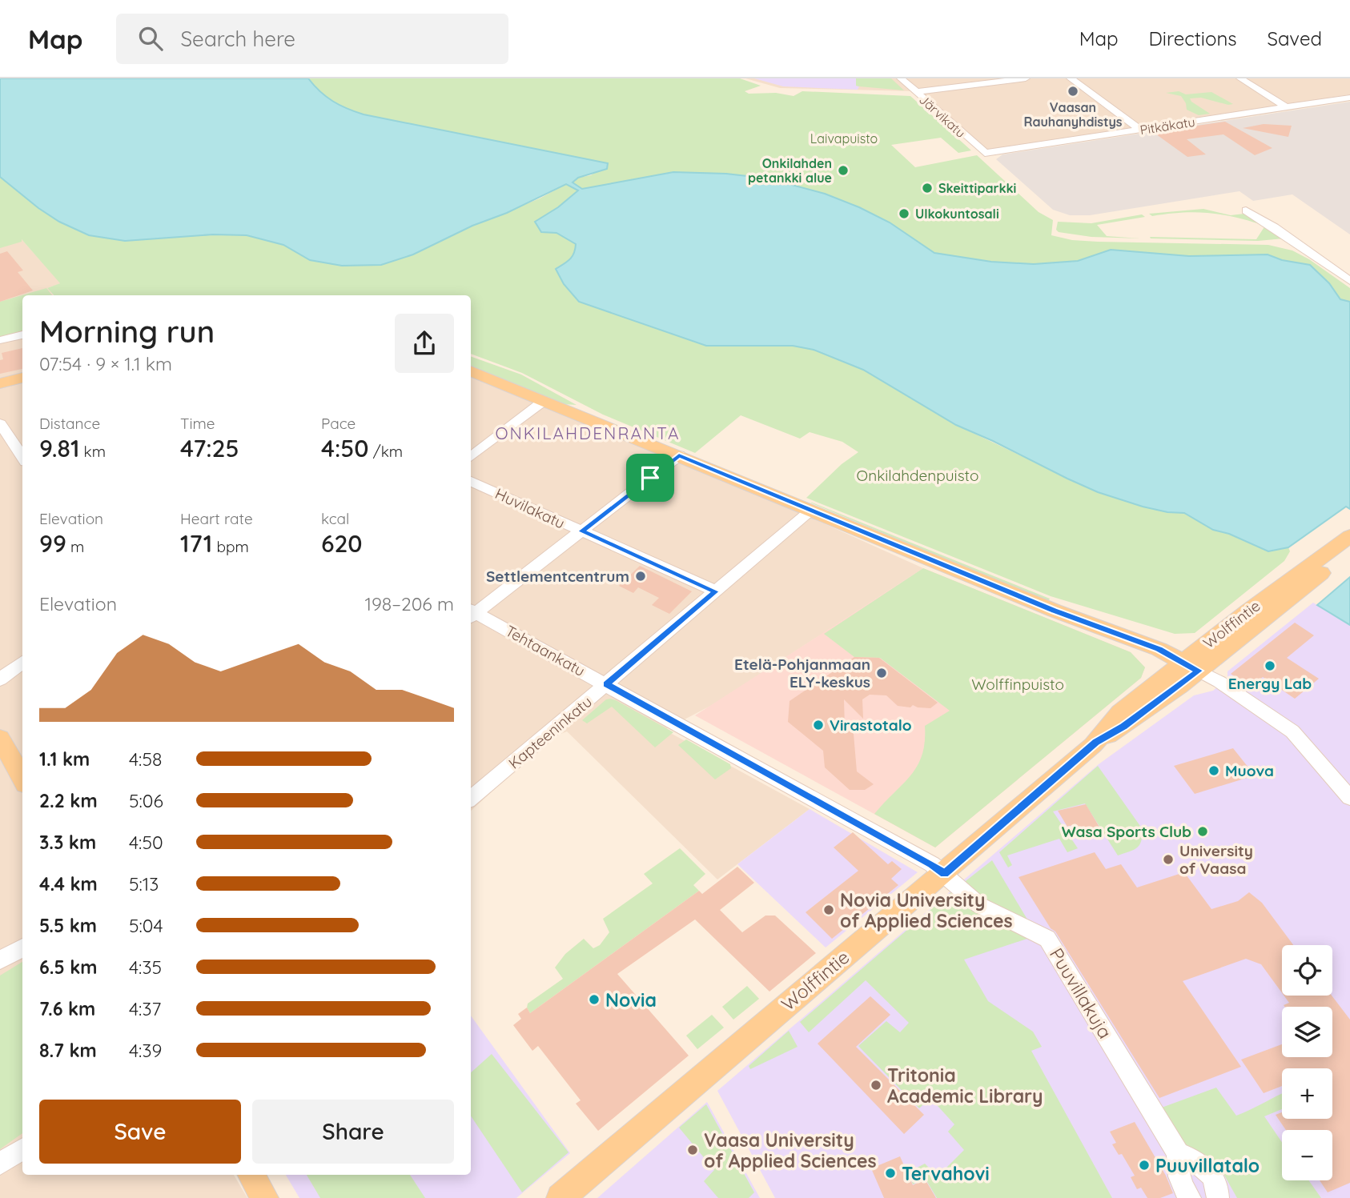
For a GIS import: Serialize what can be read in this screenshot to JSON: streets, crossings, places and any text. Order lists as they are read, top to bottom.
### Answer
{
  "streets": {
    "main road": ["Wolffintie"],
    "street": [
      "Järvikatu",
      "Pitkäkatu",
      "Huvilakatu",
      "Tehtaankatu",
      "Kapteeninkatu",
      "Puuvillakuja"
    ]
  },
  "crossings": [
    ["Järvikatu", "Pitkäkatu"],
    ["Huvilakatu", "Kapteeninkatu"],
    ["Wolffintie", "Tehtaankatu"],
    ["Wolffintie", "Puuvillakuja"],
    ["Tehtaankatu", "Kapteeninkatu"],
    ["Tehtaankatu", "Puuvillakuja"]
  ],
  "districts": ["ONKILAHDENRANTA"],
  "parks": ["Laivapuisto", "Onkilahdenpuisto", "Wolffinpuisto"],
  "places": [
    "Vaasan Rauhanyhdistys",
    "Onkilahden petankki alue",
    "Skeittiparkki",
    "Ulkokuntosali",
    "Settlementcentrum",
    "Energy Lab",
    "Etelä-Pohjanmaan ELY-keskus",
    "Virastotalo",
    "Muova",
    "Wasa Sports Club",
    "University of Vaasa",
    "Novia University of Applied Sciences",
    "Novia",
    "Tritonia Academic Library",
    "Vaasa University of Applied Sciences",
    "Puuvillatalo",
    "Tervahovi"
  ],
  "page": {
    "header": "Map",
    "search": "Search here",
    "nav": ["Map", "Directions", "Saved"],
    "heading": ["Morning run", "07:54 · 9 × 1.1 km"],
    "stats": [
      ["Distance", "9.81 km"],
      ["Time", "47:25"],
      ["Pace", "4:50 /km"],
      ["Elevation", "99 m"],
      ["Heart rate", "171 bpm"],
      ["kcal", "620"]
    ],
    "chart": ["Elevation", "198–206 m"],
    "list": [
      {
        "name": "1.1 km",
        "note": "4:58"
      },
      {
        "name": "2.2 km",
        "note": "5:06"
      },
      {
        "name": "3.3 km",
        "note": "4:50"
      },
      {
        "name": "4.4 km",
        "note": "5:13"
      },
      {
        "name": "5.5 km",
        "note": "5:04"
      },
      {
        "name": "6.5 km",
        "note": "4:35"
      },
      {
        "name": "7.6 km",
        "note": "4:37"
      },
      {
        "name": "8.7 km",
        "note": "4:39"
      }
    ],
    "map_buttons": ["+", "−"],
    "buttons": ["Save", "Share"]
  }
}
